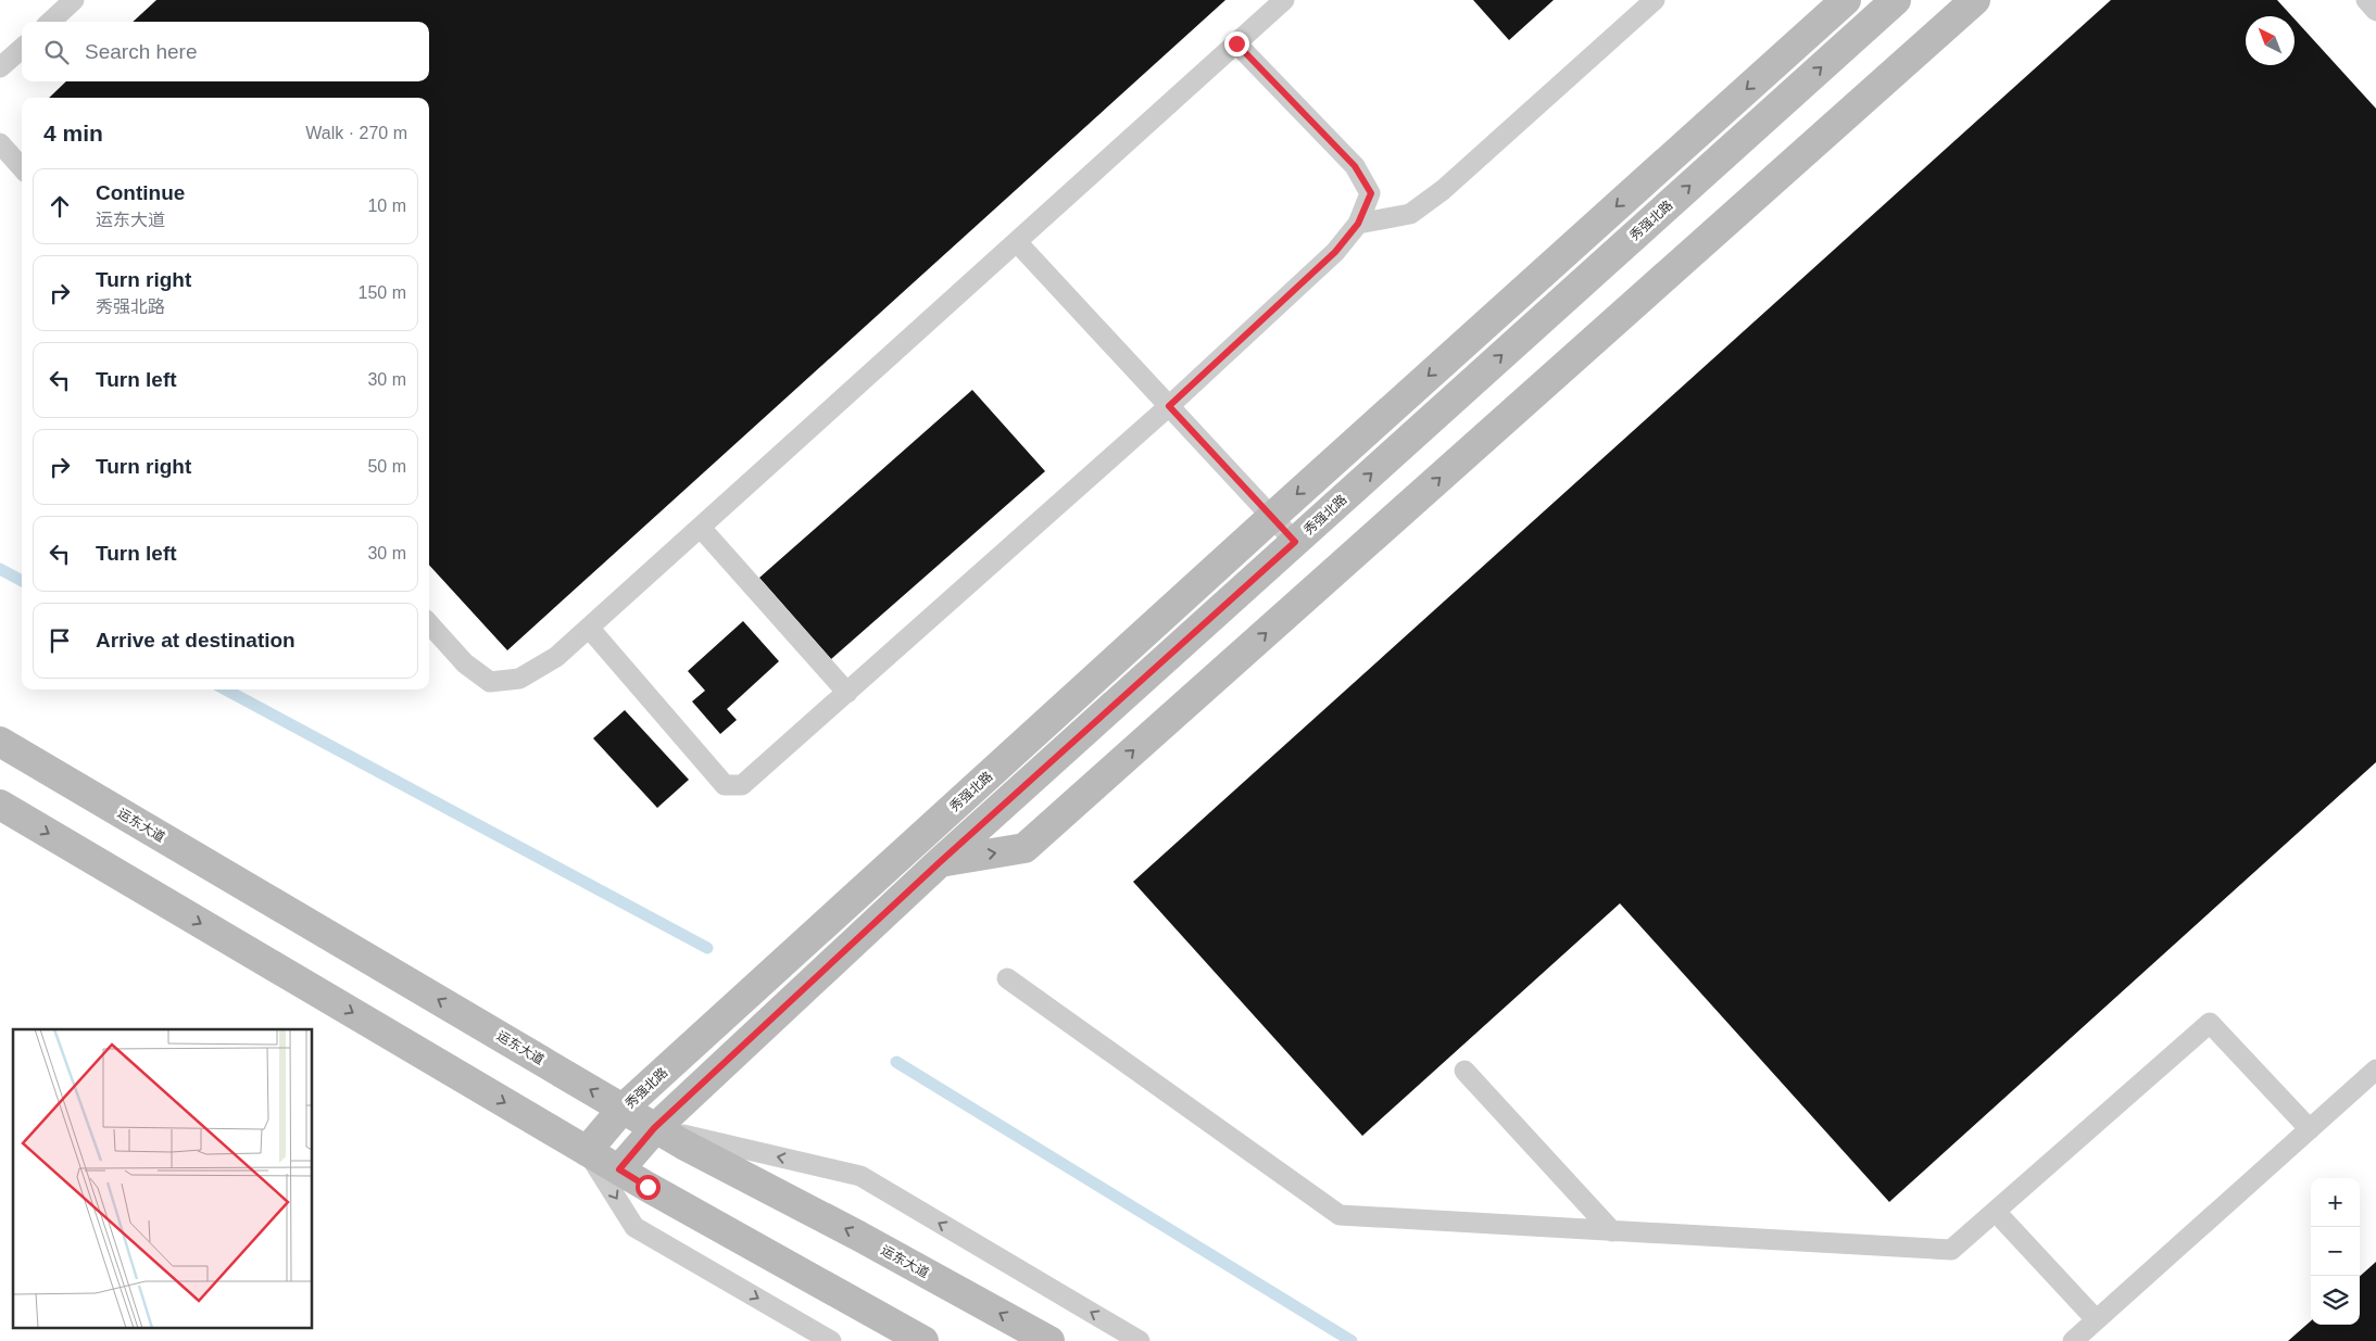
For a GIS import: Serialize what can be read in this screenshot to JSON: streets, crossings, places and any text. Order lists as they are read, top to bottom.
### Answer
{
  "streets": {
    "street": ["秀强北路", "运东大道"]
  },
  "crossings": [
    ["秀强北路", "运东大道"]
  ],
  "north": "top left",
  "page": {
    "search": "Search here",
    "heading": ["4 min", "Walk · 270 m"],
    "list": [
      ["Continue", "运东大道", "10 m"],
      ["Turn right", "秀强北路", "150 m"],
      ["Turn left", "30 m"],
      ["Turn right", "50 m"],
      ["Turn left", "30 m"],
      "Arrive at destination"
    ],
    "map_buttons": ["+", "−"]
  }
}
